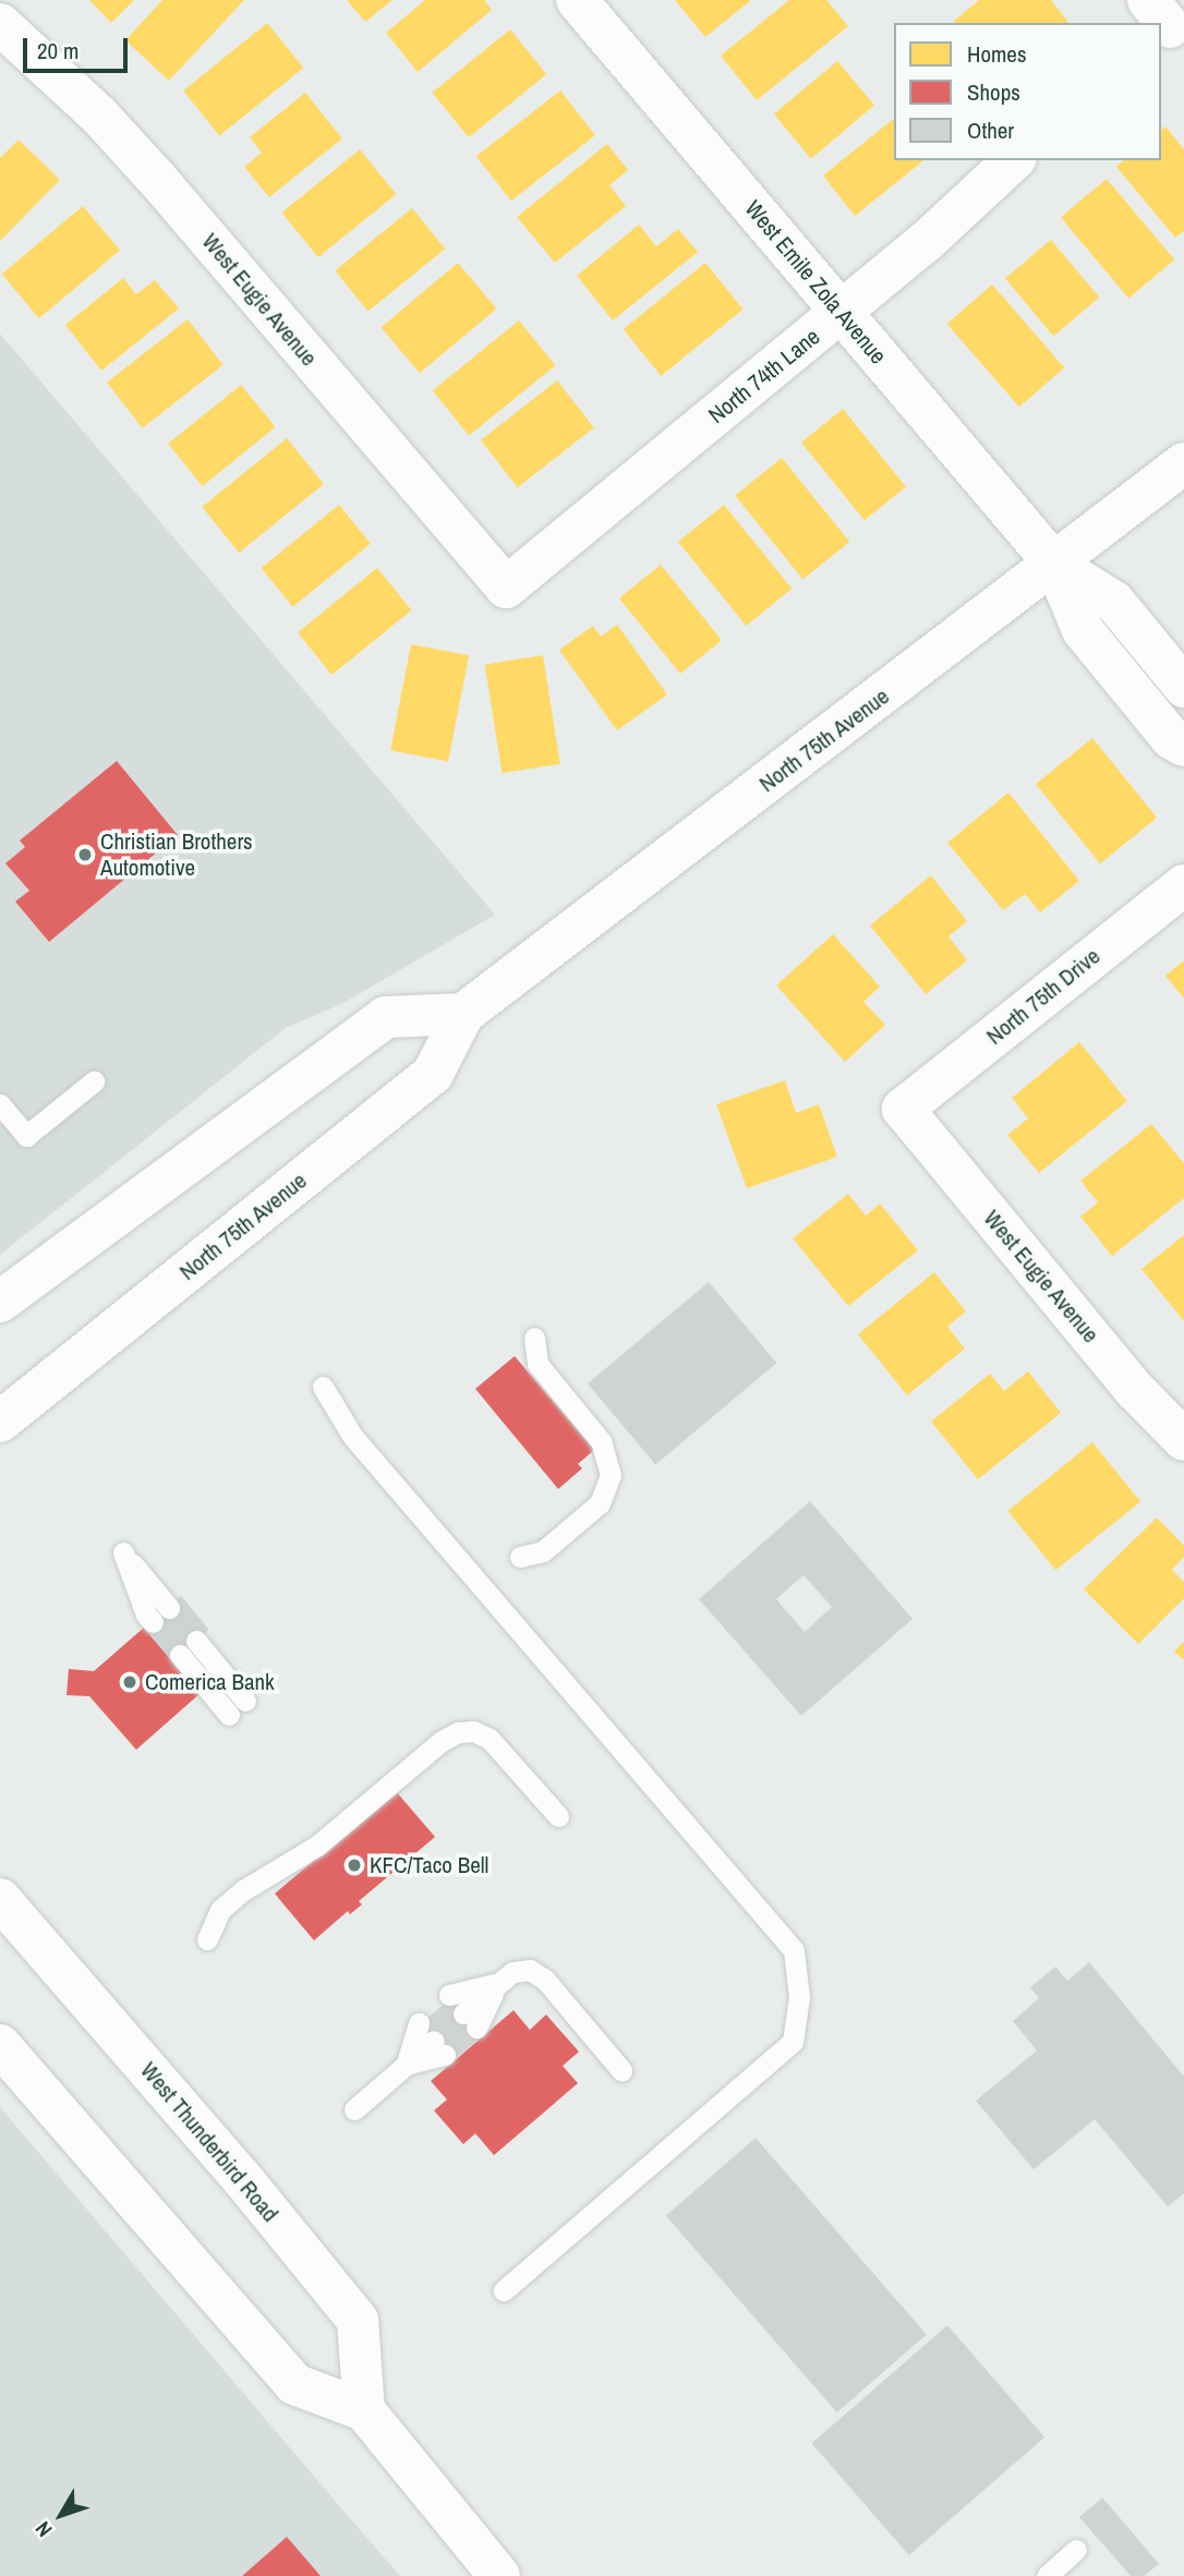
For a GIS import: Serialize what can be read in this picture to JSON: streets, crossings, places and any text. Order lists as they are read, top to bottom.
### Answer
{
  "streets": {
    "main road": [
      "West Emile Zola Avenue",
      "West Eugie Avenue",
      "North 74th Lane",
      "North 75th Avenue",
      "North 75th Drive",
      "West Thunderbird Road"
    ]
  },
  "crossings": [
    ["West Emile Zola Avenue", "North 74th Lane"],
    ["West Emile Zola Avenue", "North 75th Avenue"],
    ["West Eugie Avenue", "North 74th Lane"],
    ["West Eugie Avenue", "North 75th Drive"]
  ],
  "places": ["Christian Brothers Automotive", "Comerica Bank", "KFC/Taco Bell"],
  "legend": ["Homes", "Shops", "Other"],
  "scale_bar": "20 m",
  "north": "bottom left"
}
